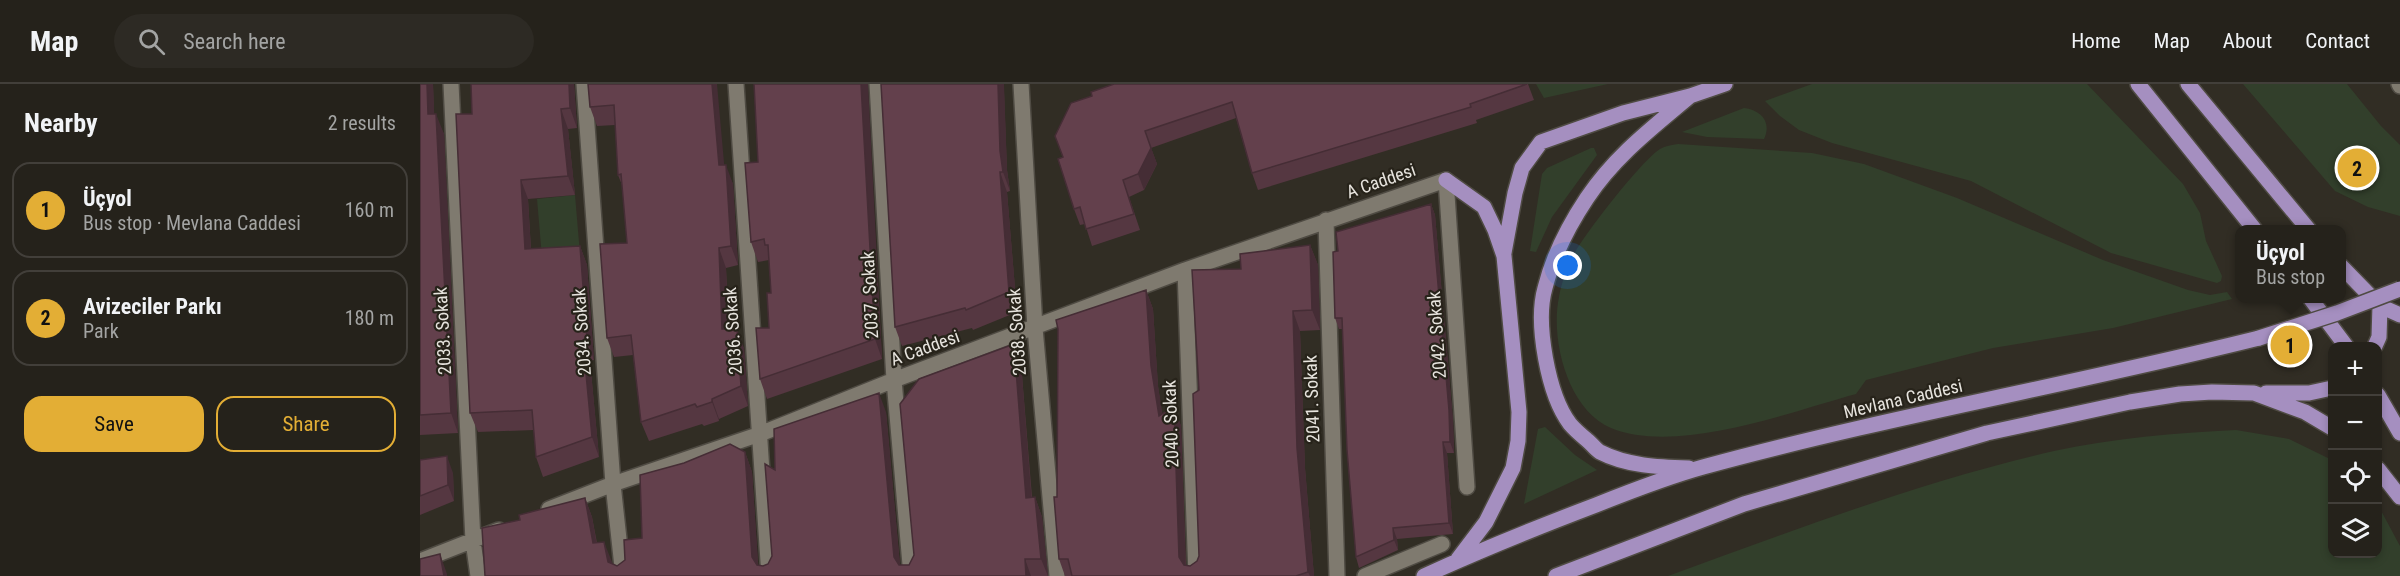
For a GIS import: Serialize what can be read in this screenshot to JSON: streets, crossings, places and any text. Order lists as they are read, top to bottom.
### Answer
{
  "streets": {
    "main road": ["Mevlana Caddesi"],
    "street": [
      "A Caddesi",
      "2037. Sokak",
      "2033. Sokak",
      "2036. Sokak",
      "2034. Sokak",
      "2038. Sokak",
      "2042. Sokak",
      "2041. Sokak",
      "2040. Sokak"
    ]
  },
  "crossings": [
    ["A Caddesi", "2037. Sokak"],
    ["A Caddesi", "2036. Sokak"],
    ["A Caddesi", "2034. Sokak"],
    ["A Caddesi", "2038. Sokak"],
    ["A Caddesi", "2042. Sokak"],
    ["A Caddesi", "2041. Sokak"],
    ["A Caddesi", "2040. Sokak"]
  ],
  "page": {
    "header": "Map",
    "search": "Search here",
    "nav": [
      "Home",
      "Map",
      "About",
      "Contact"
    ],
    "heading": ["Nearby", "2 results"],
    "pins": ["2", "1"],
    "list": [
      {
        "mark": "1",
        "name": "Üçyol",
        "note": "Bus stop · Mevlana Caddesi",
        "value": "160 m"
      },
      {
        "mark": "2",
        "name": "Avizeciler Parkı",
        "note": "Park",
        "value": "180 m"
      }
    ],
    "popup": ["Üçyol", "Bus stop"],
    "map_buttons": ["+", "−"],
    "buttons": ["Save", "Share"]
  }
}
